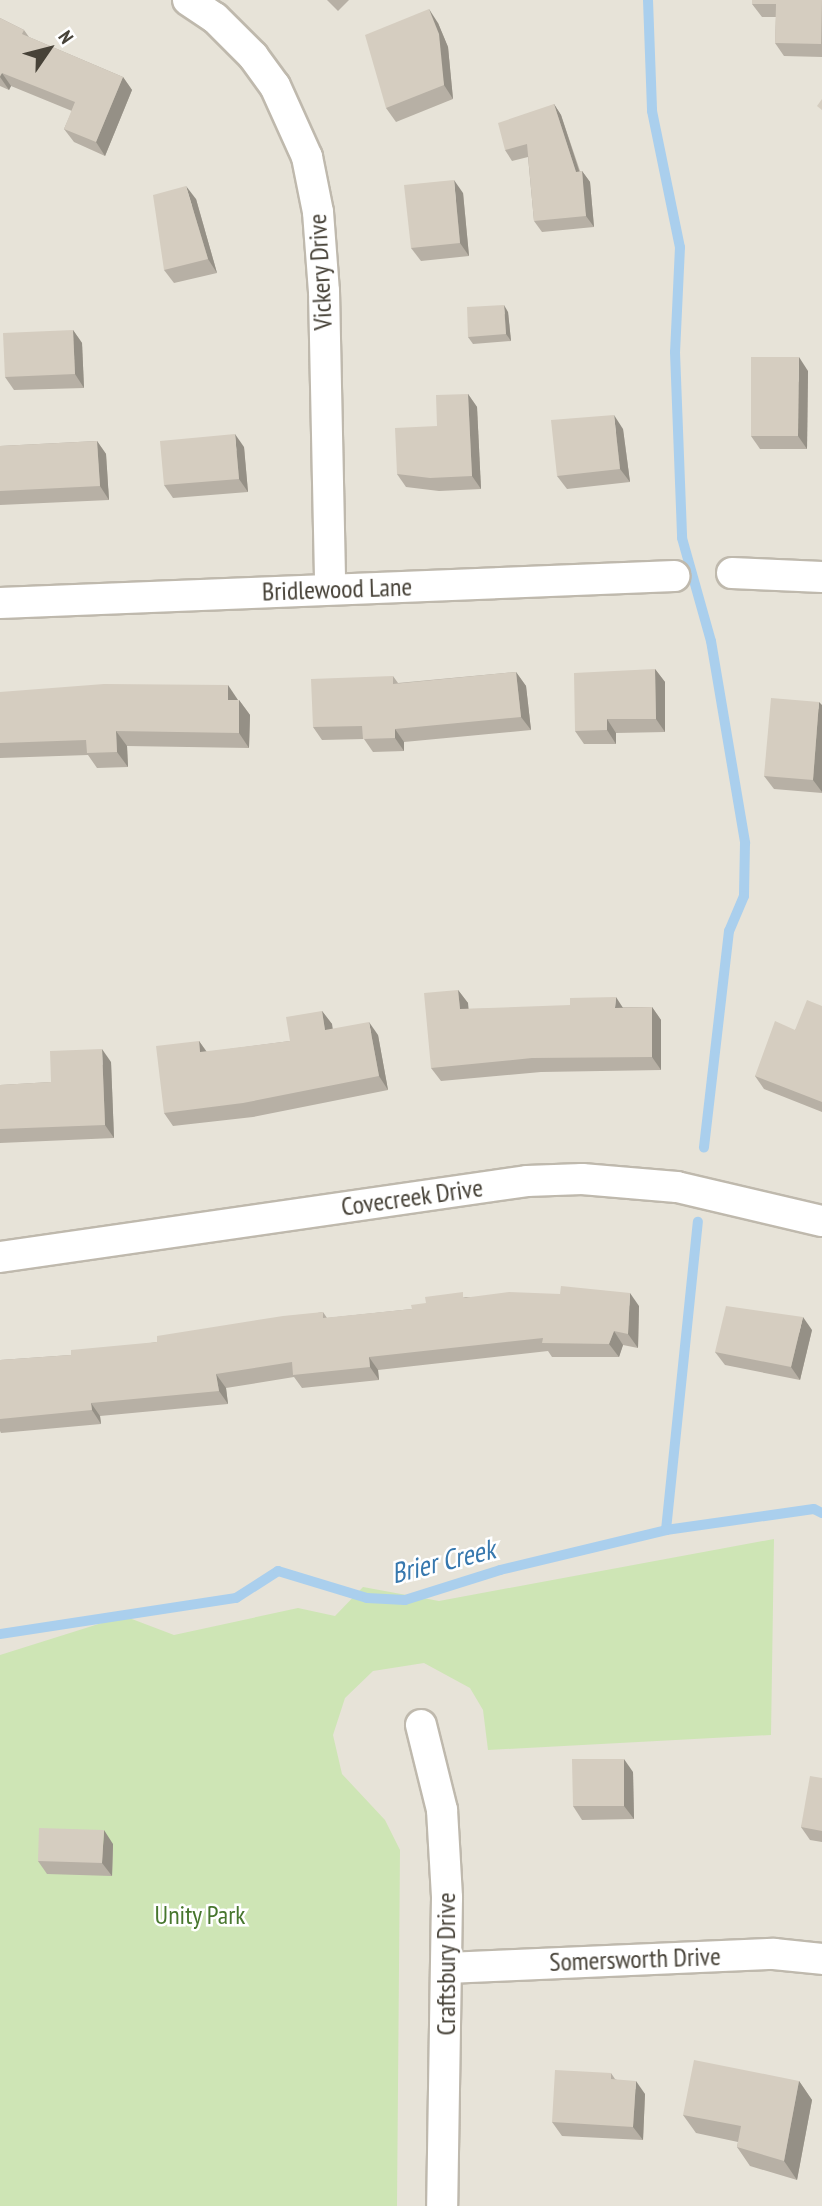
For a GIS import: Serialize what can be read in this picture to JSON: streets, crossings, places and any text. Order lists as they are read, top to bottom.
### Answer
{
  "streets": {
    "street": [
      "Vickery Drive",
      "Bridlewood Lane",
      "Covecreek Drive",
      "Somersworth Drive",
      "Craftsbury Drive"
    ]
  },
  "crossings": [
    ["Vickery Drive", "Bridlewood Lane"],
    ["Somersworth Drive", "Craftsbury Drive"]
  ],
  "water": ["Brier Creek"],
  "parks": ["Unity Park"],
  "north": "top right"
}
